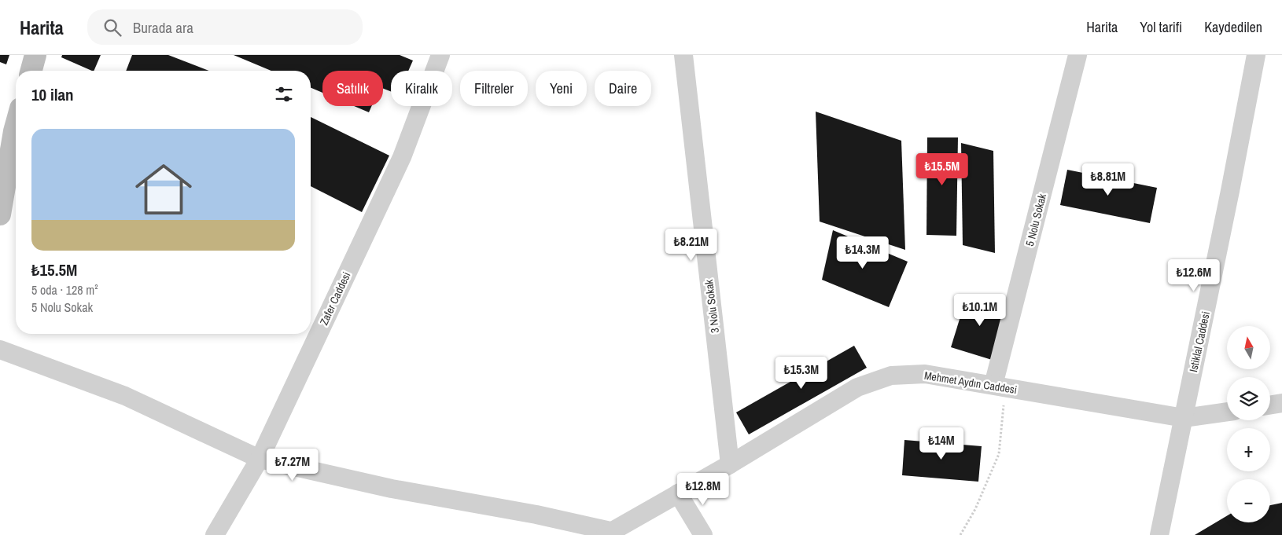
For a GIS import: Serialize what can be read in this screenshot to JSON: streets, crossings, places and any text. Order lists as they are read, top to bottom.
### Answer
{
  "streets": {
    "street": [
      "5 Nolu Sokak",
      "Zafer Caddesi",
      "3 Nolu Sokak",
      "Istiklal Caddesi",
      "Mehmet Aydın Caddesi"
    ]
  },
  "crossings": [
    ["5 Nolu Sokak", "Mehmet Aydın Caddesi"],
    ["3 Nolu Sokak", "Mehmet Aydın Caddesi"],
    ["Istiklal Caddesi", "Mehmet Aydın Caddesi"]
  ],
  "north": "top",
  "page": {
    "header": "Harita",
    "search": "Burada ara",
    "nav": ["Harita", "Yol tarifi", "Kaydedilen"],
    "chip": [
      "Satılık",
      "Kiralık",
      "Filtreler",
      "Yeni",
      "Daire"
    ],
    "heading": "10 ilan",
    "list": [
      {
        "name": "₺15.5M",
        "note": "5 oda · 128 m² · 5 Nolu Sokak"
      }
    ],
    "price": [
      "₺15.5M",
      "₺8.81M",
      "₺8.21M",
      "₺14.3M",
      "₺12.6M",
      "₺10.1M",
      "₺15.3M",
      "₺14M",
      "₺7.27M",
      "₺12.8M"
    ],
    "map_buttons": ["+", "−"]
  }
}
